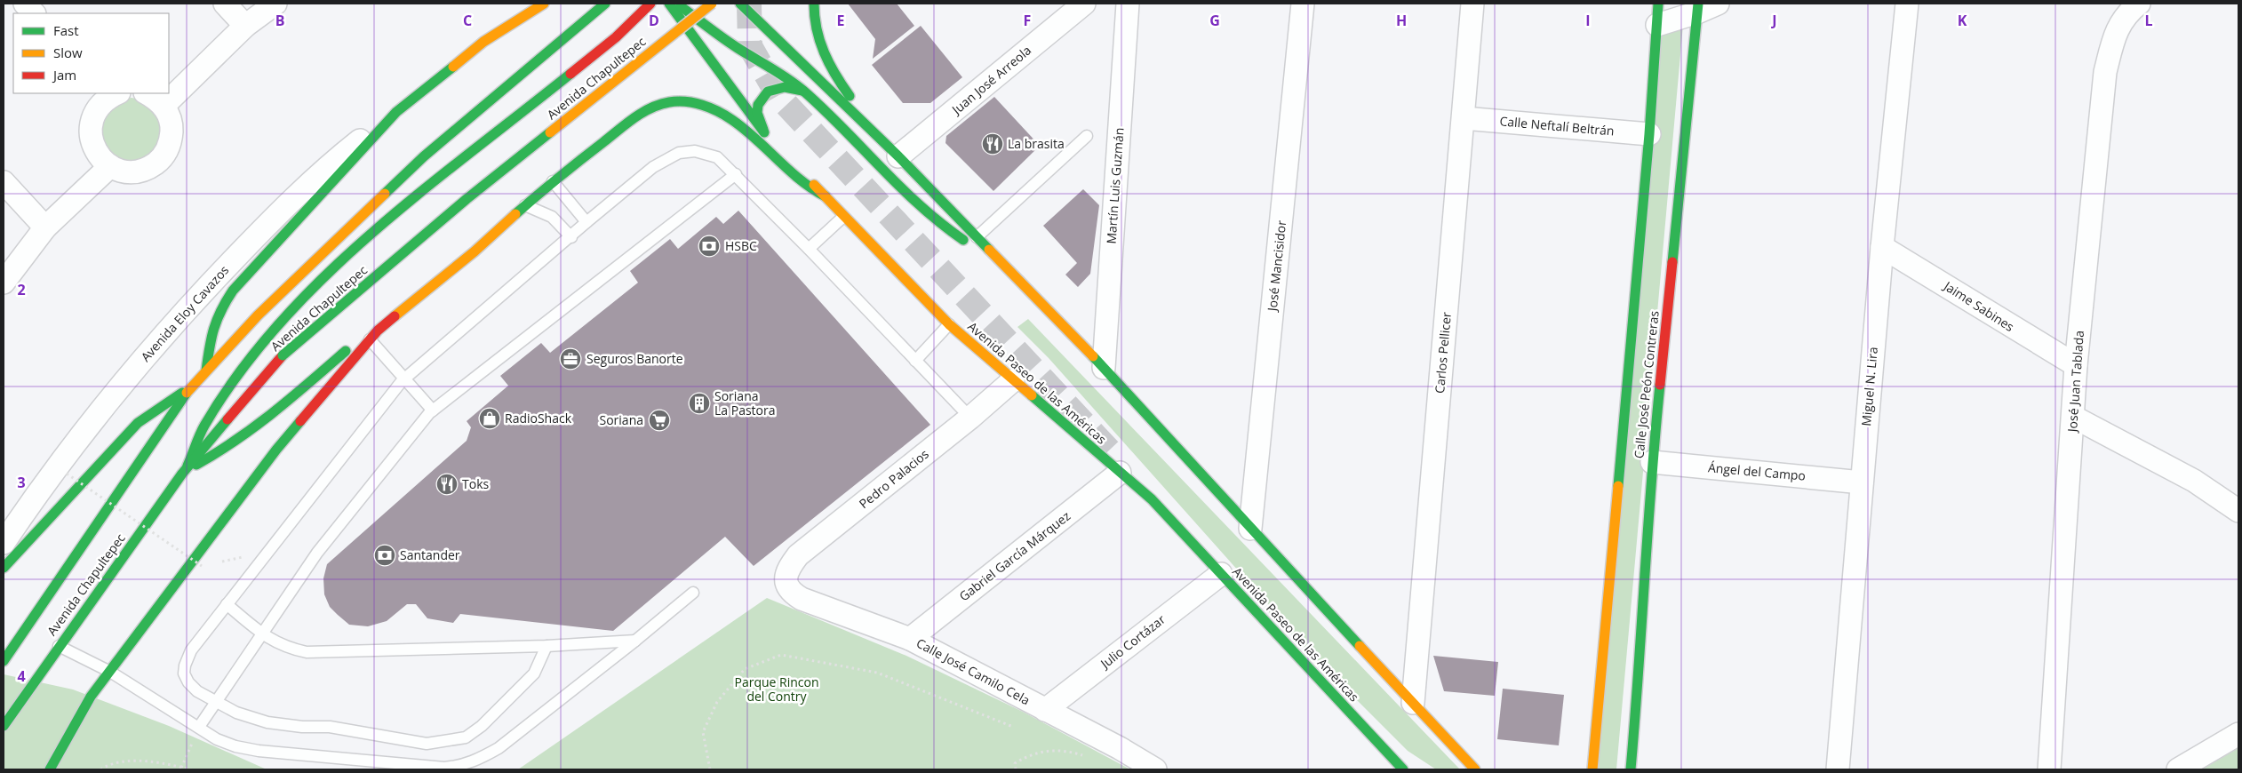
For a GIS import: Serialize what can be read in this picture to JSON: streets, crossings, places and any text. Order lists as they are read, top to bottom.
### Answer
{
  "streets": {
    "main road": ["Avenida Chapultepec", "Avenida Paseo de las Américas", "Calle José Peón Contreras"],
    "street": [
      "Juan José Arreola",
      "Calle Neftalí Beltrán",
      "Martín Luis Guzmán",
      "José Mancisidor",
      "Jaime Sabines",
      "Avenida Eloy Cavazos",
      "Carlos Pellicer",
      "José Juan Tablada",
      "Miguel N. Lira",
      "Ángel del Campo",
      "Pedro Palacios",
      "Gabriel García Márquez",
      "Julio Cortázar",
      "Calle José Camilo Cela"
    ]
  },
  "crossings": [
    ["Calle Neftalí Beltrán", "Carlos Pellicer"],
    ["Calle Neftalí Beltrán", "Calle José Peón Contreras"],
    ["Jaime Sabines", "José Juan Tablada"],
    ["Jaime Sabines", "Miguel N. Lira"],
    ["Avenida Paseo de las Américas", "Pedro Palacios"],
    ["Avenida Paseo de las Américas", "Gabriel García Márquez"],
    ["Avenida Paseo de las Américas", "Julio Cortázar"],
    ["Calle José Peón Contreras", "Ángel del Campo"],
    ["Miguel N. Lira", "Ángel del Campo"],
    ["Pedro Palacios", "Calle José Camilo Cela"],
    ["Gabriel García Márquez", "Calle José Camilo Cela"],
    ["Julio Cortázar", "Calle José Camilo Cela"]
  ],
  "parks": ["Parque Rincon del Contry"],
  "places": {
    "restaurant": ["La brasita", "Toks"],
    "bank": ["HSBC", "Santander"],
    "office": ["Seguros Banorte"],
    "building": ["Soriana La Pastora"],
    "shop": ["RadioShack"],
    "supermarket": ["Soriana"]
  },
  "legend": ["Fast", "Slow", "Jam"],
  "grid": {
    "columns": [
      "B",
      "C",
      "D",
      "E",
      "F",
      "G",
      "H",
      "I",
      "J",
      "K",
      "L"
    ],
    "rows": ["2", "3", "4"]
  }
}
